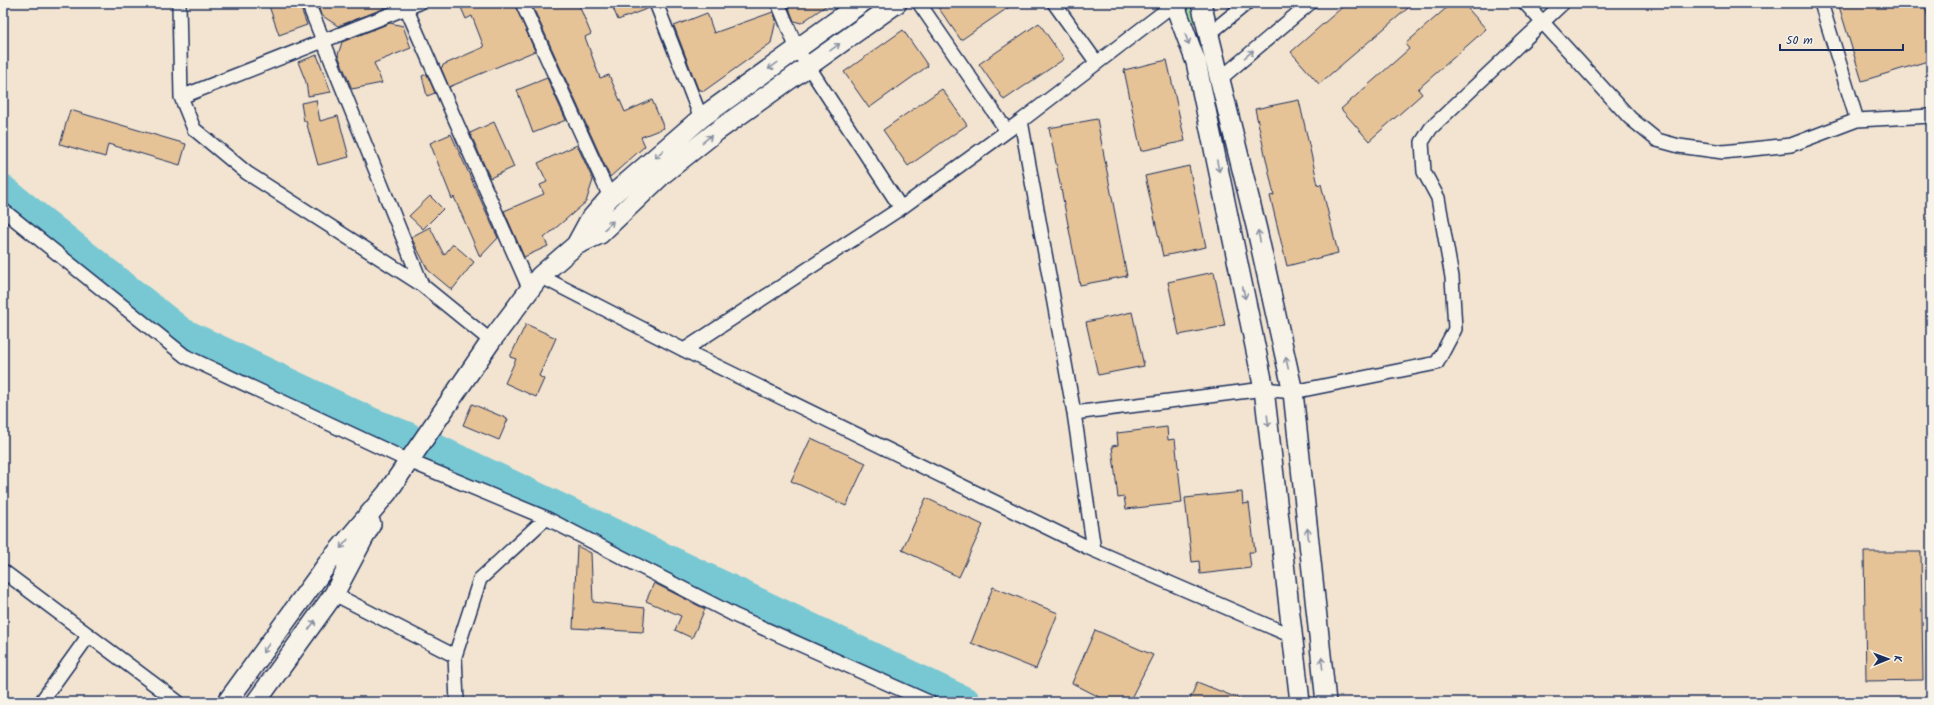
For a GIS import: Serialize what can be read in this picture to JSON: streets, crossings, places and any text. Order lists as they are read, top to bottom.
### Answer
{
  "scale_bar": "50 m",
  "north": "right"
}
